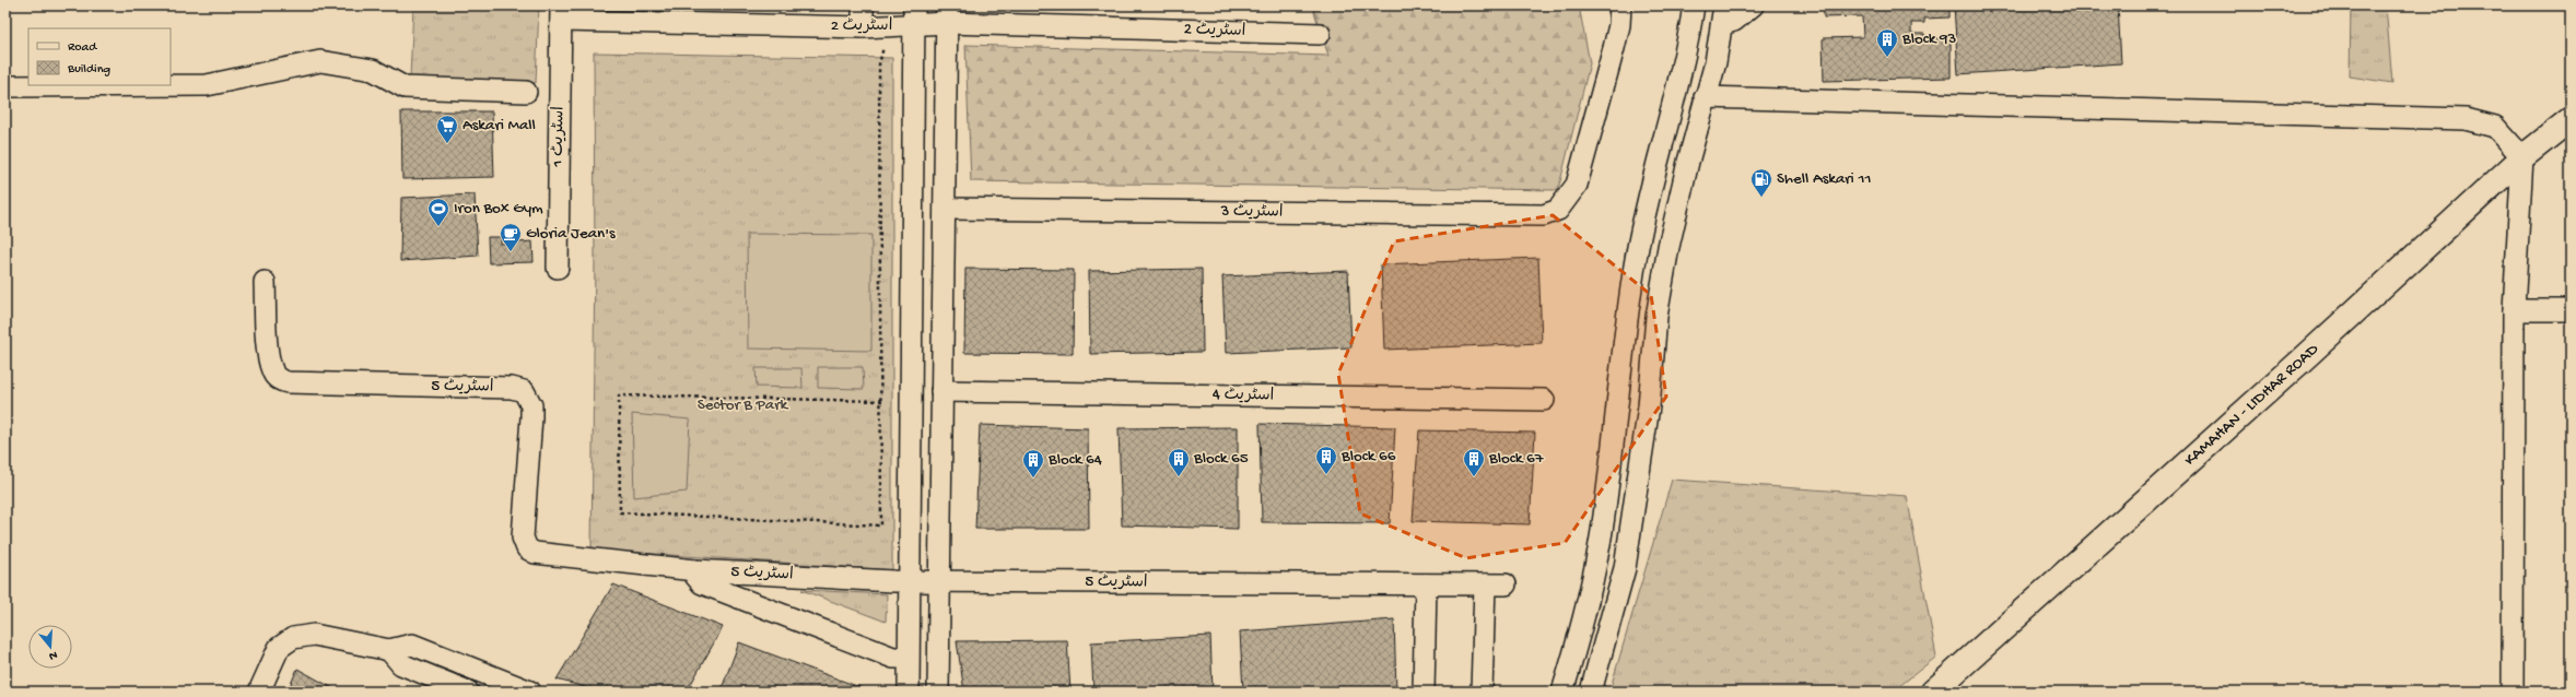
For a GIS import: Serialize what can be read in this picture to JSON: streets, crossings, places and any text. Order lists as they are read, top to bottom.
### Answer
{
  "streets": {
    "main road": ["KAMAHAN - LIDHAR ROAD"],
    "street": [
      "اسٹریٹ 2",
      "اسٹریٹ 1",
      "اسٹریٹ 3",
      "اسٹریٹ 5",
      "اسٹریٹ 4"
    ]
  },
  "crossings": [
    ["اسٹریٹ 2", "اسٹریٹ 1"]
  ],
  "parks": ["Sector B Park"],
  "places": {
    "building": [
      "Block 93",
      "Block 66",
      "Block 65",
      "Block 67",
      "Block 64"
    ],
    "supermarket": ["Askari Mall"],
    "fuel station": ["Shell Askari 11"],
    "sports": ["Iron Box Gym"],
    "cafe": ["Gloria Jean's"]
  },
  "legend": ["Road", "Building"],
  "north": "bottom"
}
